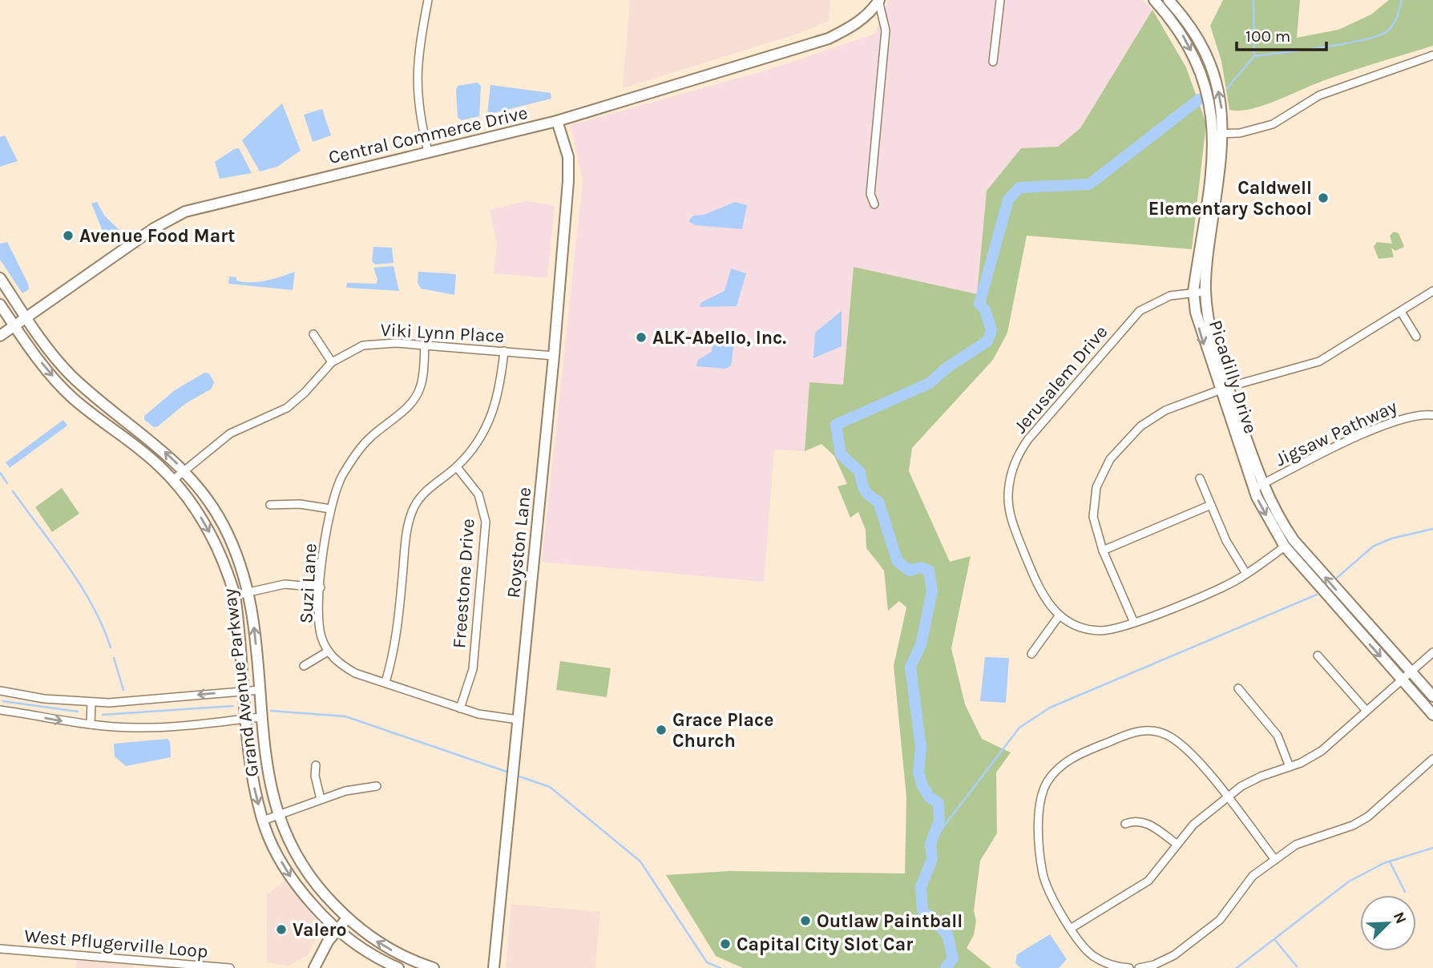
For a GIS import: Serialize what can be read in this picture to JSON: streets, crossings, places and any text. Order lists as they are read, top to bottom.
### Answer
{
  "streets": {
    "street": [
      "Central Commerce Drive",
      "Viki Lynn Place",
      "Picadilly Drive",
      "Jerusalem Drive",
      "Jigsaw Pathway",
      "Royston Lane",
      "Suzi Lane",
      "Freestone Drive",
      "Grand Avenue Parkway",
      "West Pflugerville Loop"
    ]
  },
  "crossings": [
    ["Central Commerce Drive", "Royston Lane"],
    ["Central Commerce Drive", "Grand Avenue Parkway"],
    ["Viki Lynn Place", "Royston Lane"],
    ["Viki Lynn Place", "Suzi Lane"],
    ["Viki Lynn Place", "Grand Avenue Parkway"],
    ["Picadilly Drive", "Jerusalem Drive"],
    ["Picadilly Drive", "Jigsaw Pathway"]
  ],
  "places": [
    "Caldwell Elementary School",
    "Avenue Food Mart",
    "ALK-Abello, Inc.",
    "Grace Place Church",
    "Outlaw Paintball",
    "Valero",
    "Capital City Slot Car"
  ],
  "scale_bar": "100 m",
  "north": "top right"
}
